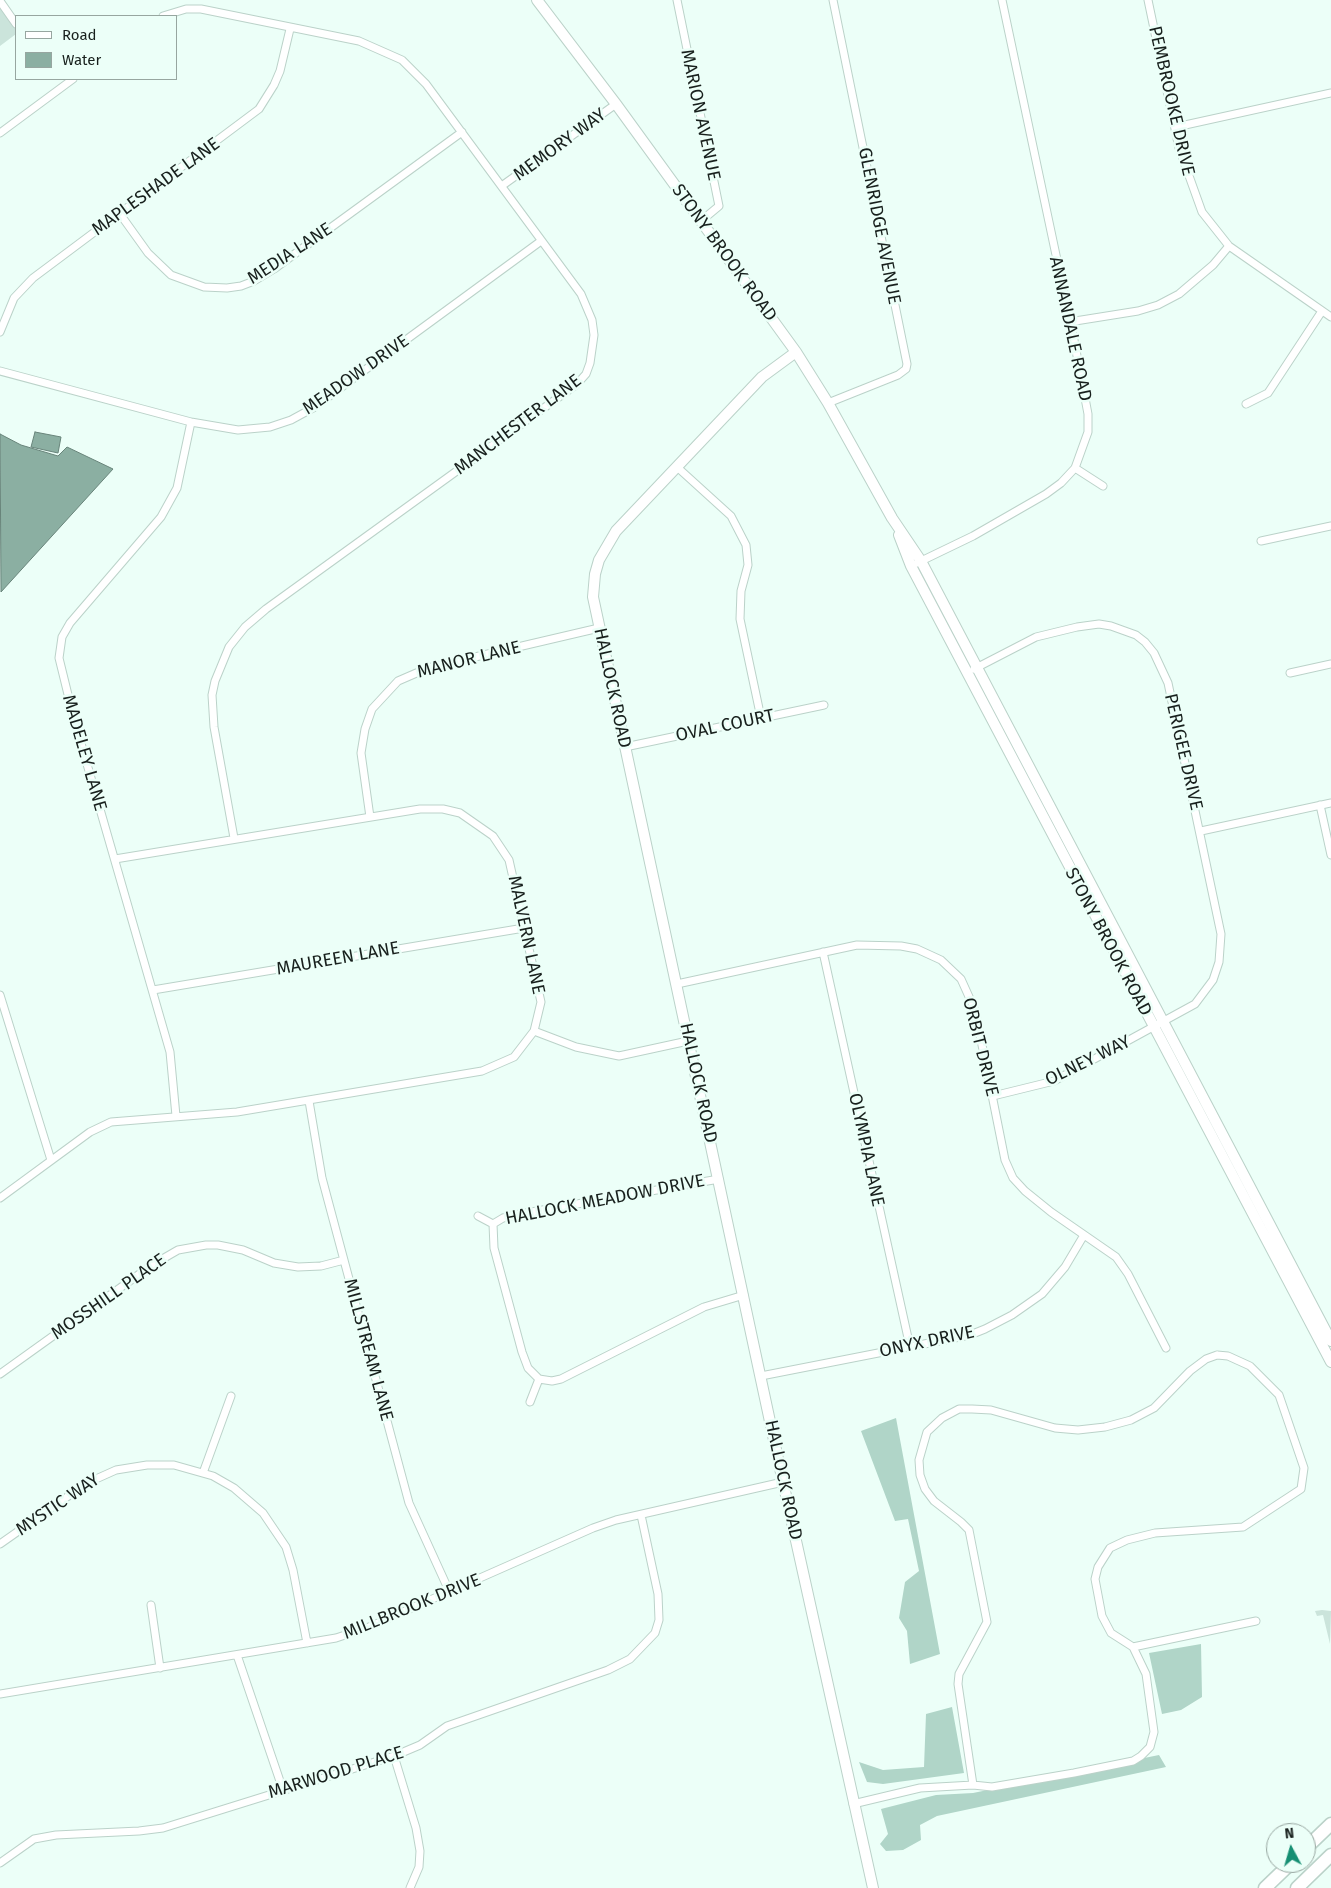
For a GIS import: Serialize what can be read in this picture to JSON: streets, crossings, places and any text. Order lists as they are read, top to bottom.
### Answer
{
  "streets": {
    "main road": ["STONY BROOK ROAD", "HALLOCK ROAD"],
    "street": [
      "PEMBROOKE DRIVE",
      "MARION AVENUE",
      "MEMORY WAY",
      "MAPLESHADE LANE",
      "GLENRIDGE AVENUE",
      "MEDIA LANE",
      "ANNANDALE ROAD",
      "MEADOW DRIVE",
      "MANCHESTER LANE",
      "MANOR LANE",
      "OVAL COURT",
      "PERIGEE DRIVE",
      "MADELEY LANE",
      "MALVERN LANE",
      "MAUREEN LANE",
      "ORBIT DRIVE",
      "OLNEY WAY",
      "OLYMPIA LANE",
      "HALLOCK MEADOW DRIVE",
      "MOSSHILL PLACE",
      "ONYX DRIVE",
      "MILLSTREAM LANE",
      "MYSTIC WAY",
      "MILLBROOK DRIVE",
      "MARWOOD PLACE"
    ]
  },
  "crossings": [
    ["MARION AVENUE", "STONY BROOK ROAD"],
    ["MEMORY WAY", "STONY BROOK ROAD"],
    ["MEMORY WAY", "MANCHESTER LANE"],
    ["MAPLESHADE LANE", "MEDIA LANE"],
    ["MAPLESHADE LANE", "MANCHESTER LANE"],
    ["GLENRIDGE AVENUE", "STONY BROOK ROAD"],
    ["STONY BROOK ROAD", "ANNANDALE ROAD"],
    ["STONY BROOK ROAD", "HALLOCK ROAD"],
    ["STONY BROOK ROAD", "PERIGEE DRIVE"],
    ["STONY BROOK ROAD", "OLNEY WAY"],
    ["MEDIA LANE", "MANCHESTER LANE"],
    ["MEADOW DRIVE", "MANCHESTER LANE"],
    ["MEADOW DRIVE", "MADELEY LANE"],
    ["MANCHESTER LANE", "MALVERN LANE"],
    ["MANOR LANE", "HALLOCK ROAD"],
    ["MANOR LANE", "MALVERN LANE"],
    ["HALLOCK ROAD", "OVAL COURT"],
    ["HALLOCK ROAD", "ORBIT DRIVE"],
    ["HALLOCK ROAD", "HALLOCK MEADOW DRIVE"],
    ["HALLOCK ROAD", "ONYX DRIVE"],
    ["HALLOCK ROAD", "MILLBROOK DRIVE"],
    ["PERIGEE DRIVE", "OLNEY WAY"],
    ["MADELEY LANE", "MALVERN LANE"],
    ["MADELEY LANE", "MAUREEN LANE"],
    ["MALVERN LANE", "MAUREEN LANE"],
    ["MALVERN LANE", "MILLSTREAM LANE"],
    ["ORBIT DRIVE", "OLNEY WAY"],
    ["ORBIT DRIVE", "OLYMPIA LANE"],
    ["ORBIT DRIVE", "ONYX DRIVE"],
    ["OLYMPIA LANE", "ONYX DRIVE"],
    ["MOSSHILL PLACE", "MILLSTREAM LANE"],
    ["MILLSTREAM LANE", "MILLBROOK DRIVE"],
    ["MYSTIC WAY", "MILLBROOK DRIVE"],
    ["MILLBROOK DRIVE", "MARWOOD PLACE"]
  ],
  "legend": ["Road", "Water"],
  "north": "top"
}
